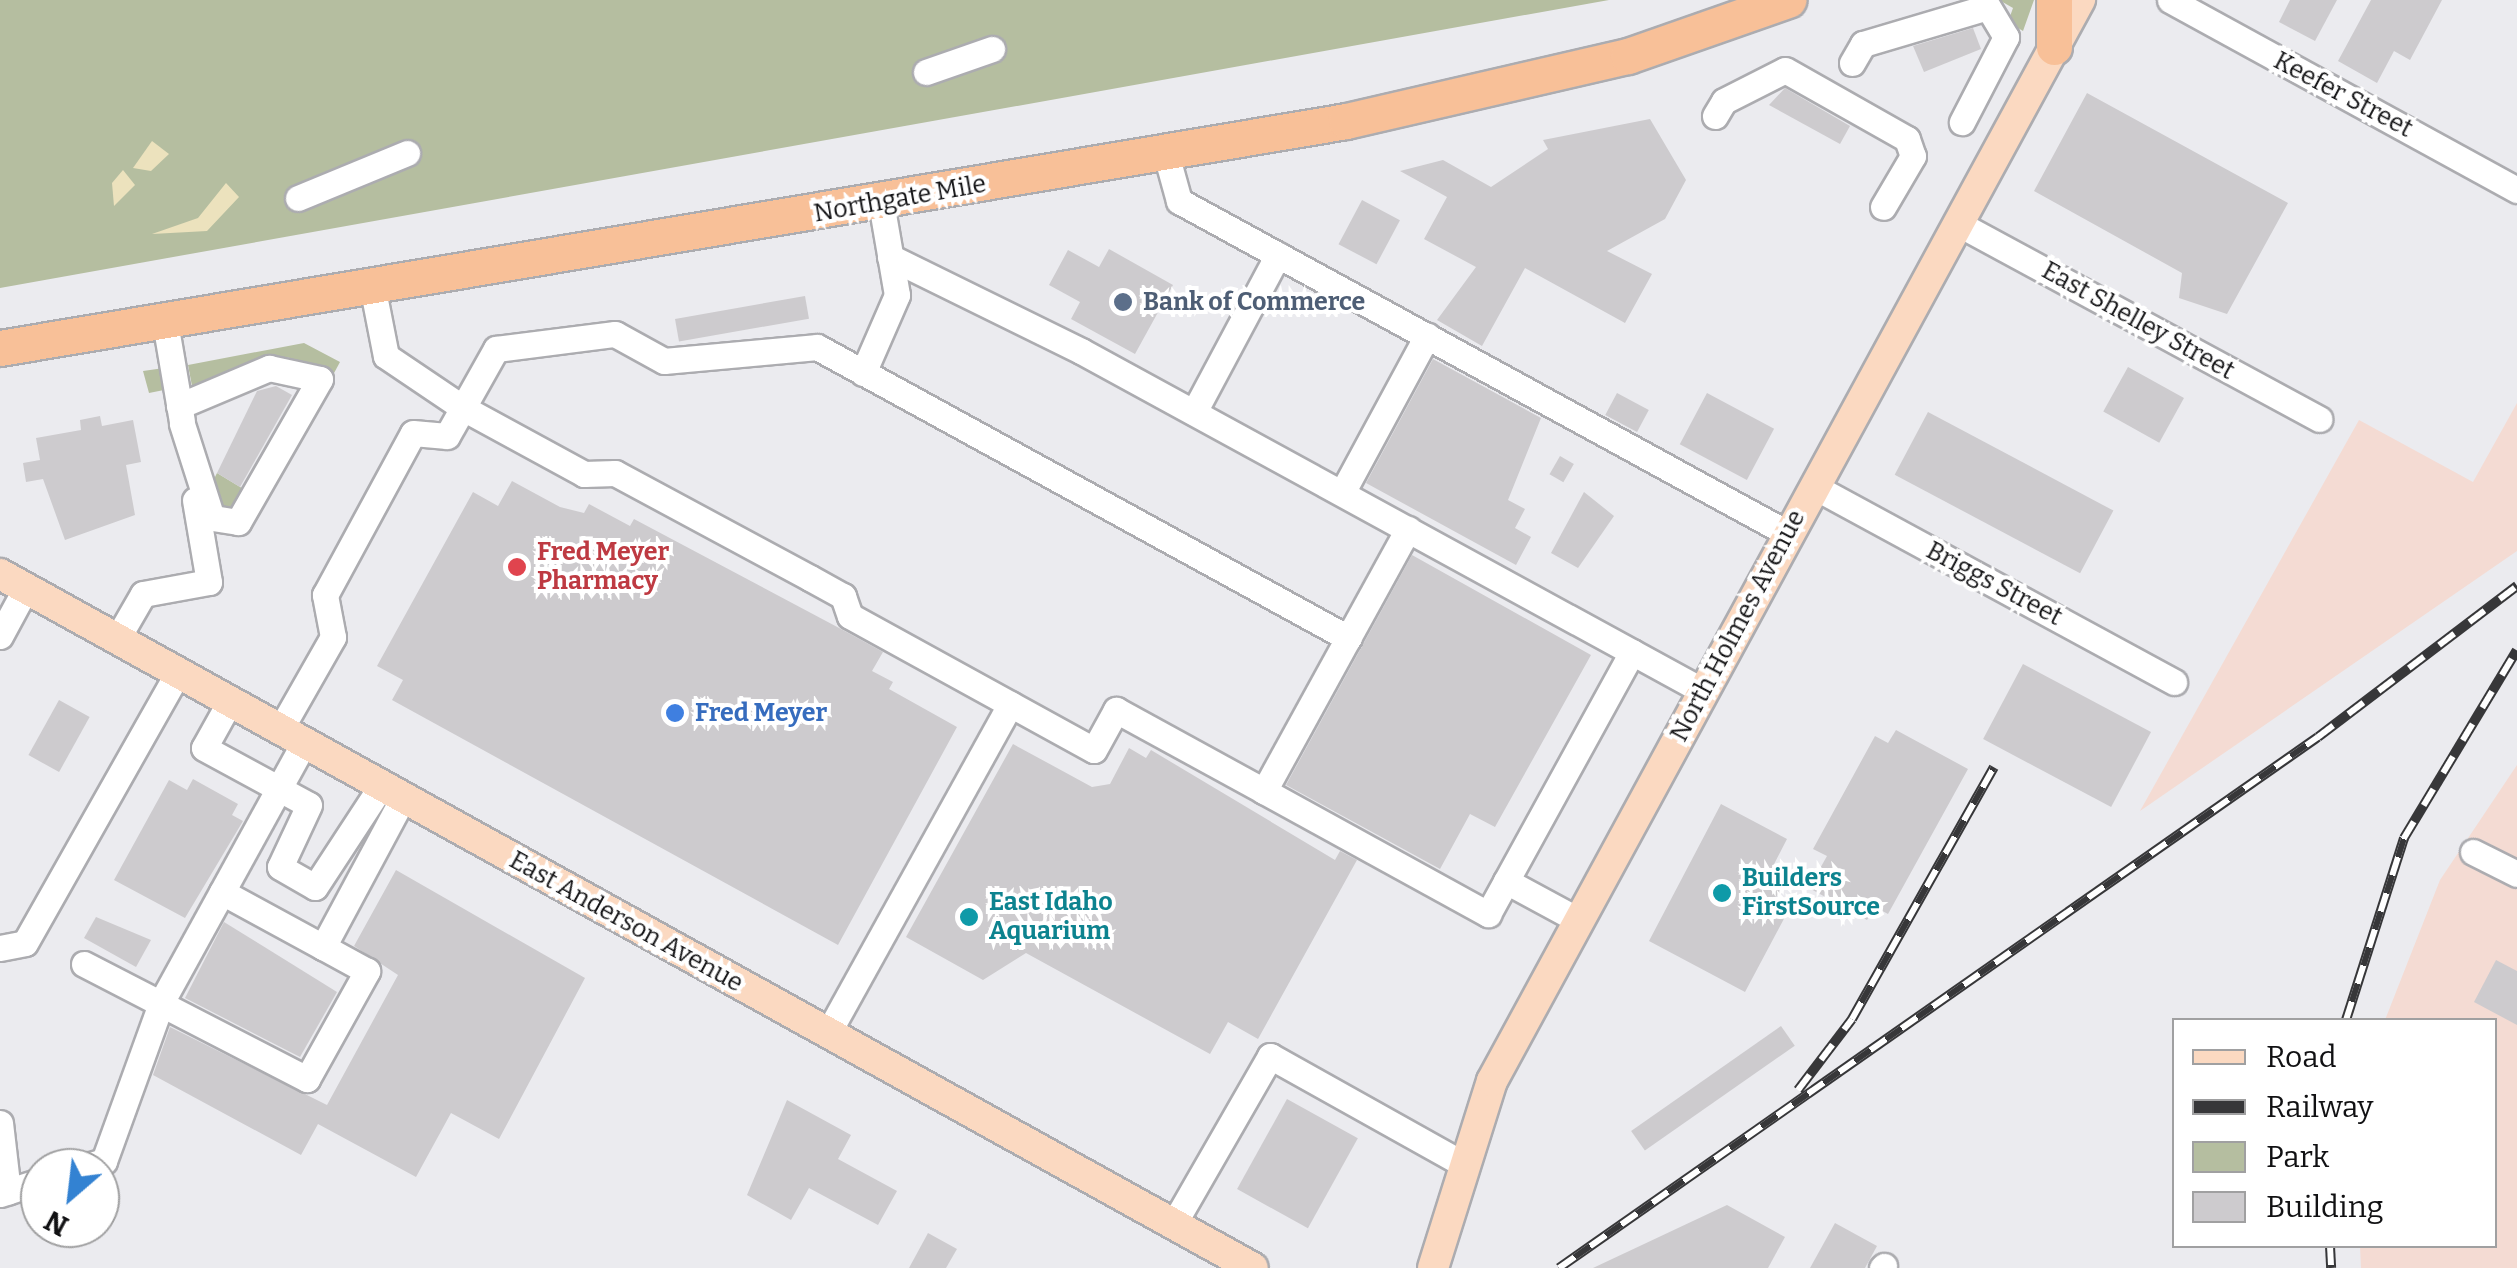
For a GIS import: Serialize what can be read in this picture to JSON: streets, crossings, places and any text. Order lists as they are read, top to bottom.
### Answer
{
  "streets": {
    "highway": ["Northgate Mile"],
    "main road": ["North Holmes Avenue", "East Anderson Avenue"],
    "street": ["Keefer Street", "East Shelley Street", "Briggs Street"]
  },
  "crossings": [
    ["East Shelley Street", "North Holmes Avenue"],
    ["Briggs Street", "North Holmes Avenue"]
  ],
  "places": [
    "Bank of Commerce",
    "Fred Meyer Pharmacy",
    "Fred Meyer",
    "Builders FirstSource",
    "East Idaho Aquarium"
  ],
  "legend": [
    "Road",
    "Railway",
    "Park",
    "Building"
  ],
  "north": "bottom left"
}
